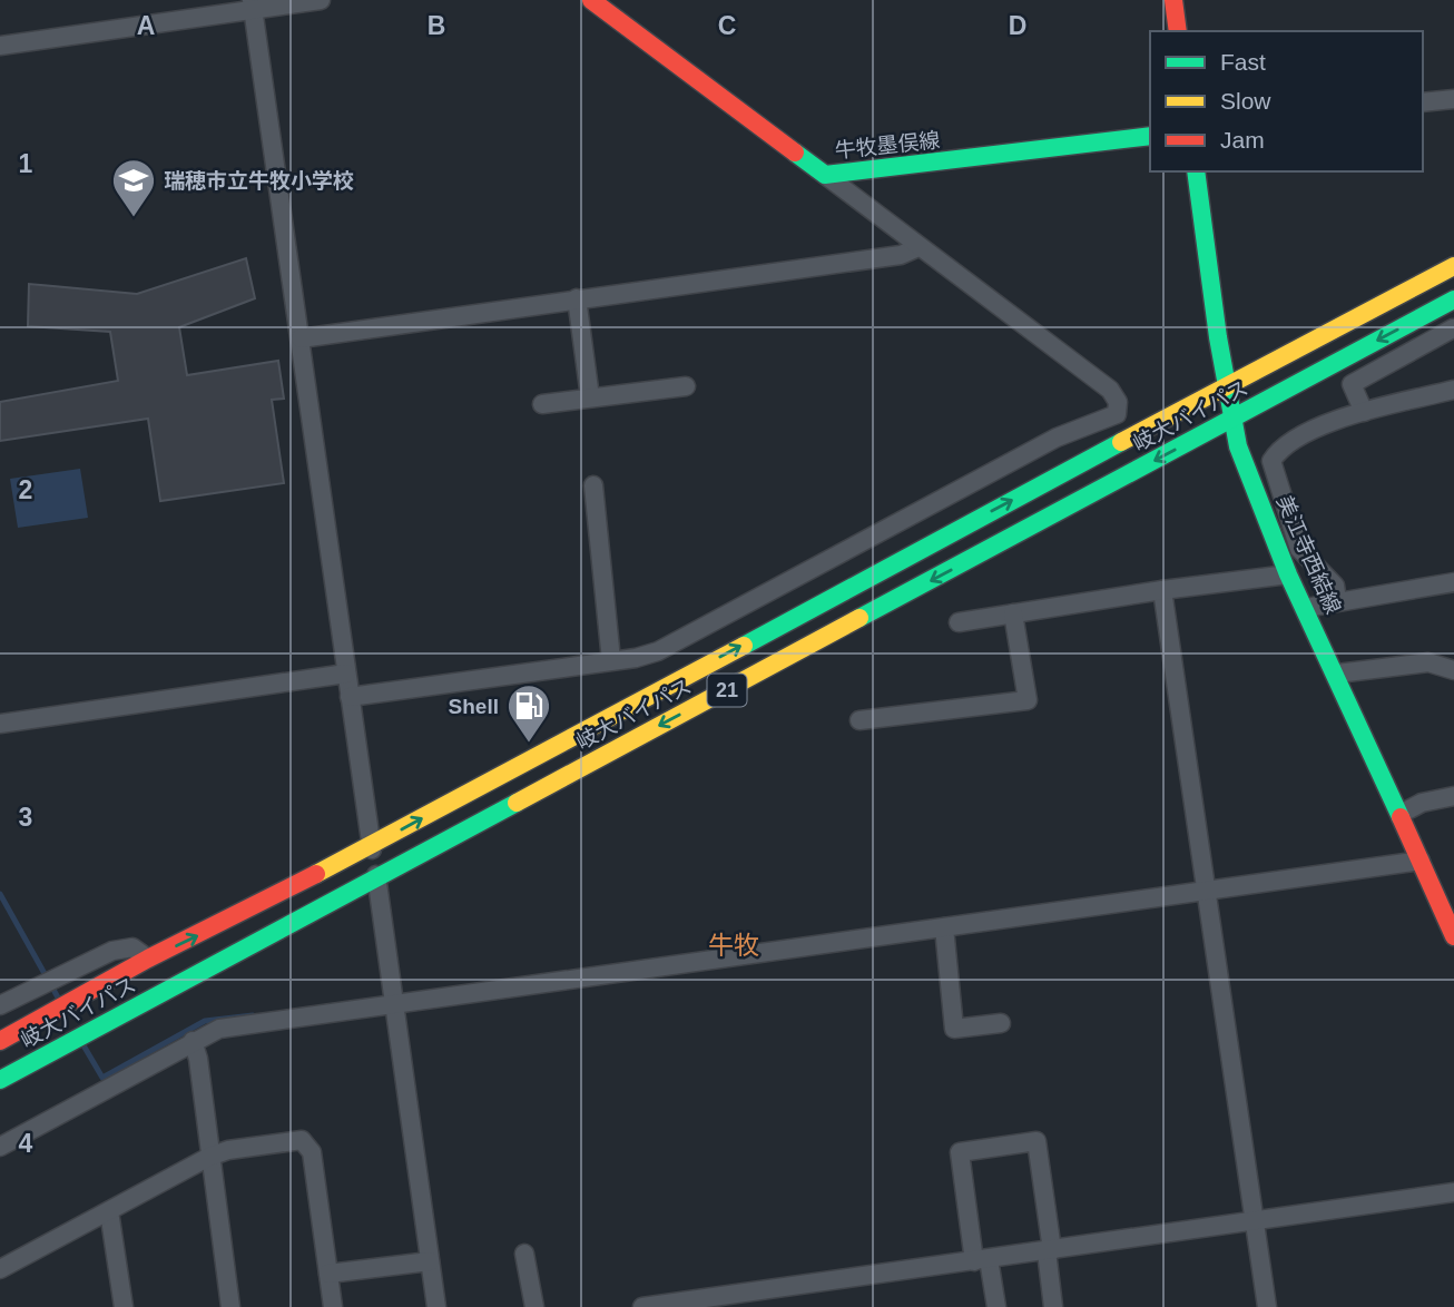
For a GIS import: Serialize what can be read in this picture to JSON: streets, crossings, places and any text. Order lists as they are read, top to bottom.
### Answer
{
  "streets": {
    "main road": [
      "牛牧墨俣線",
      "岐大バイパス",
      "美江寺西結線",
      "21"
    ]
  },
  "crossings": [
    ["岐大バイパス", "美江寺西結線"]
  ],
  "districts": ["牛牧"],
  "places": {
    "school or university": ["瑞穂市立牛牧小学校"],
    "fuel station": ["Shell"]
  },
  "legend": ["Fast", "Slow", "Jam"],
  "grid": {
    "columns": [
      "A",
      "B",
      "C",
      "D"
    ],
    "rows": [
      "1",
      "2",
      "3",
      "4"
    ]
  }
}
